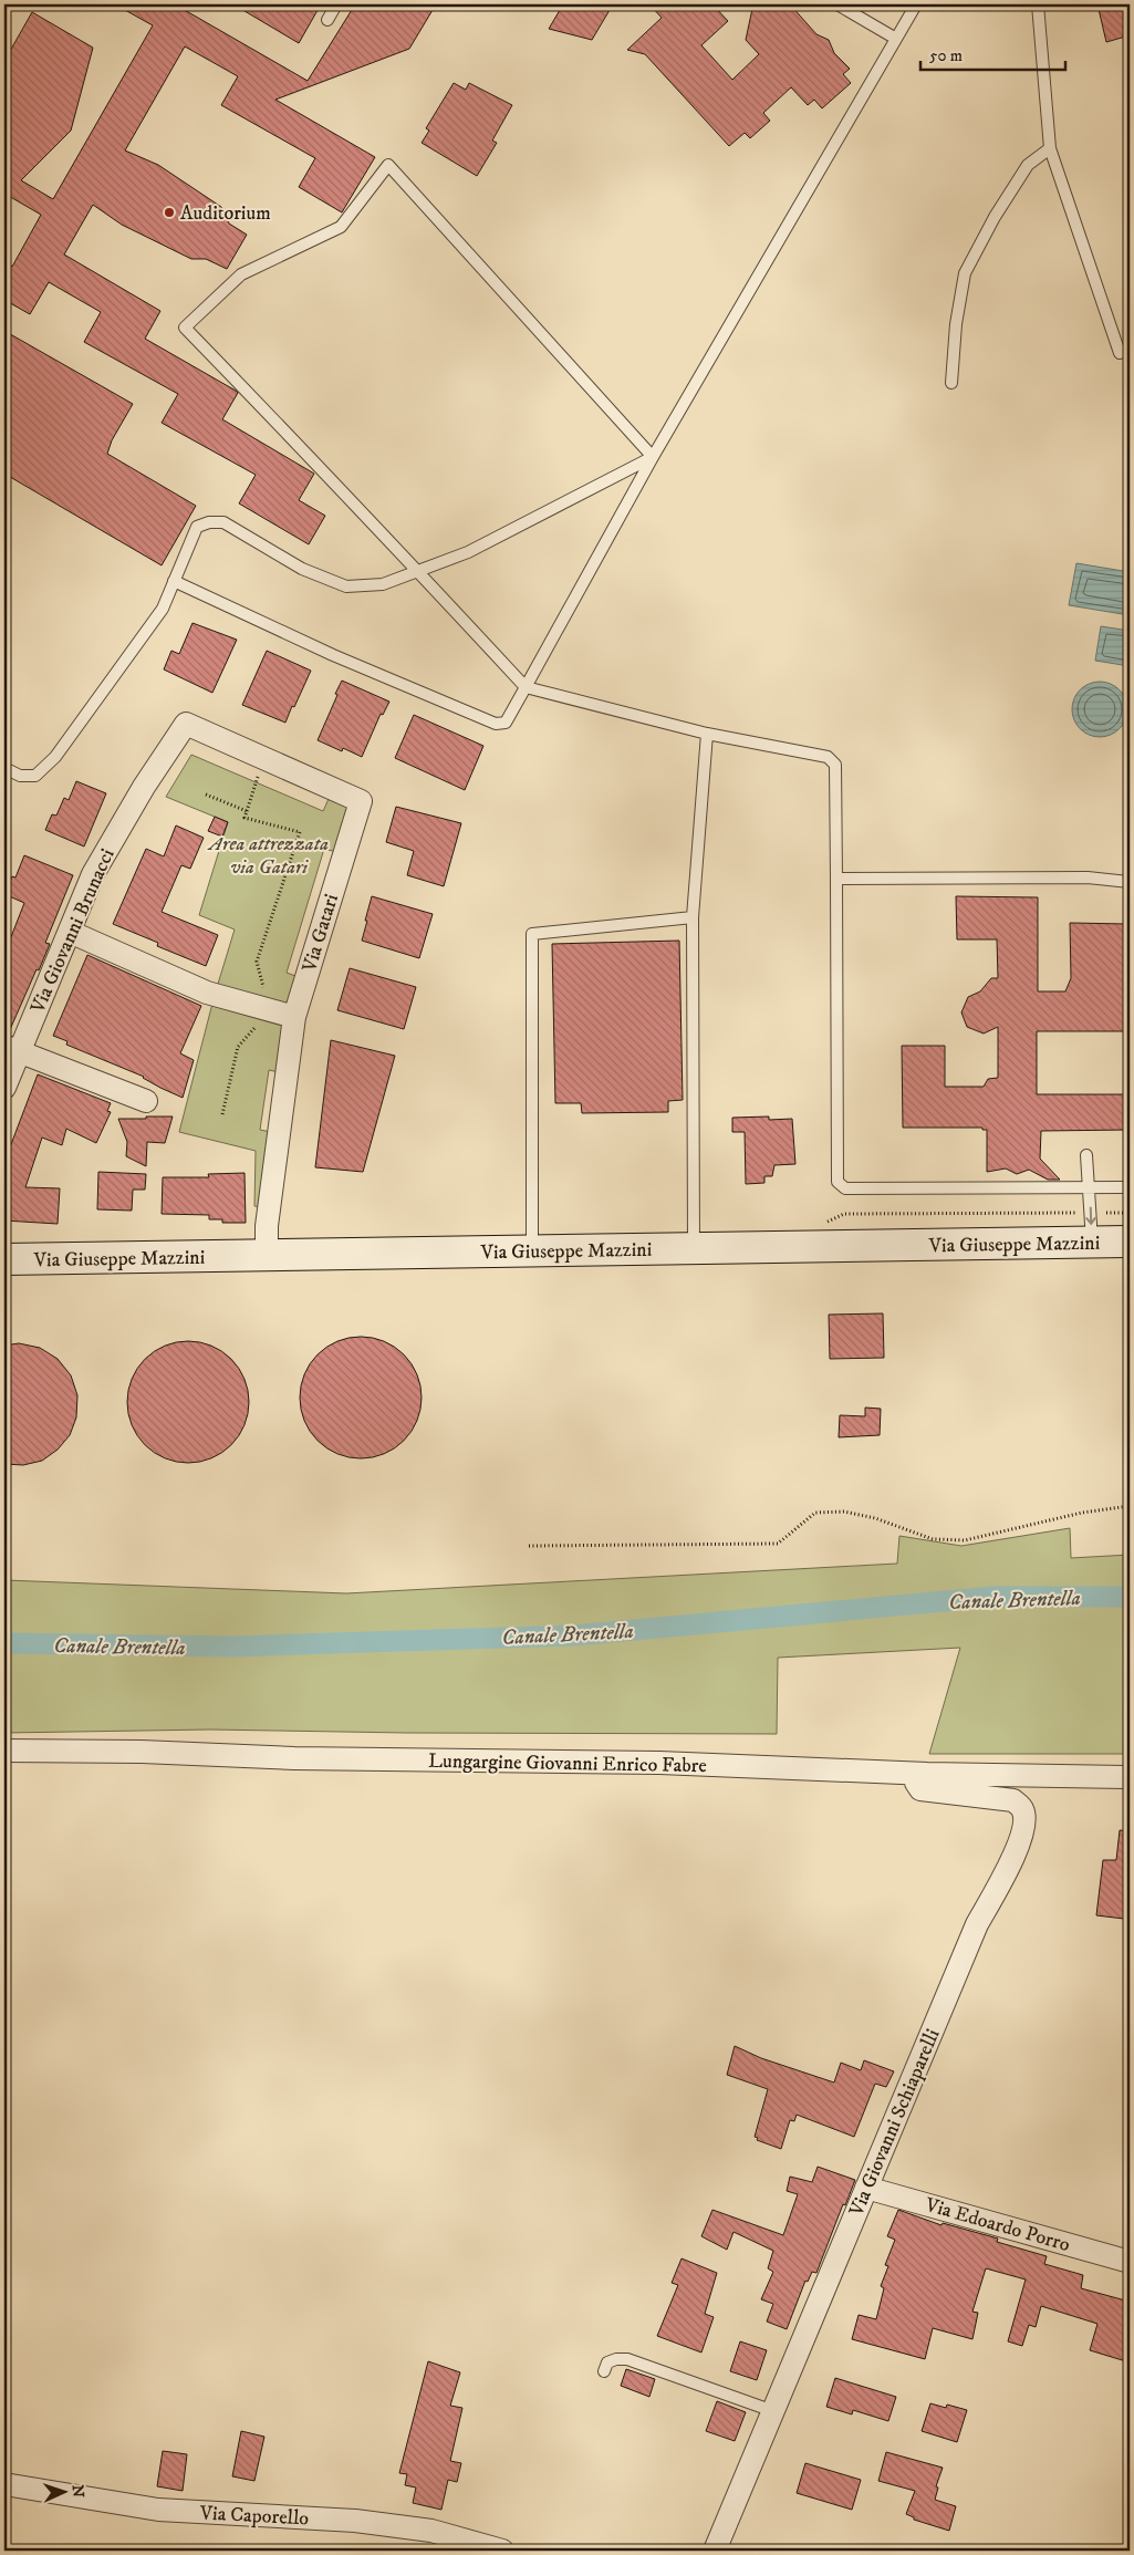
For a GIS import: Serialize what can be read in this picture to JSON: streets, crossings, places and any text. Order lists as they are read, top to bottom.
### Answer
{
  "streets": {
    "main road": ["Via Giuseppe Mazzini"],
    "street": [
      "Via Giovanni Brunacci",
      "Via Gatari",
      "Lungargine Giovanni Enrico Fabre",
      "Via Giovanni Schiaparelli",
      "Via Edoardo Porro",
      "Via Caporello"
    ]
  },
  "crossings": [
    ["Via Giovanni Brunacci", "Via Gatari"],
    ["Via Gatari", "Via Giuseppe Mazzini"],
    ["Lungargine Giovanni Enrico Fabre", "Via Giovanni Schiaparelli"],
    ["Via Giovanni Schiaparelli", "Via Edoardo Porro"]
  ],
  "water": ["Canale Brentella"],
  "parks": ["Area attrezzata via Gatari"],
  "places": ["Auditorium"],
  "scale_bar": "50 m",
  "north": "right"
}
